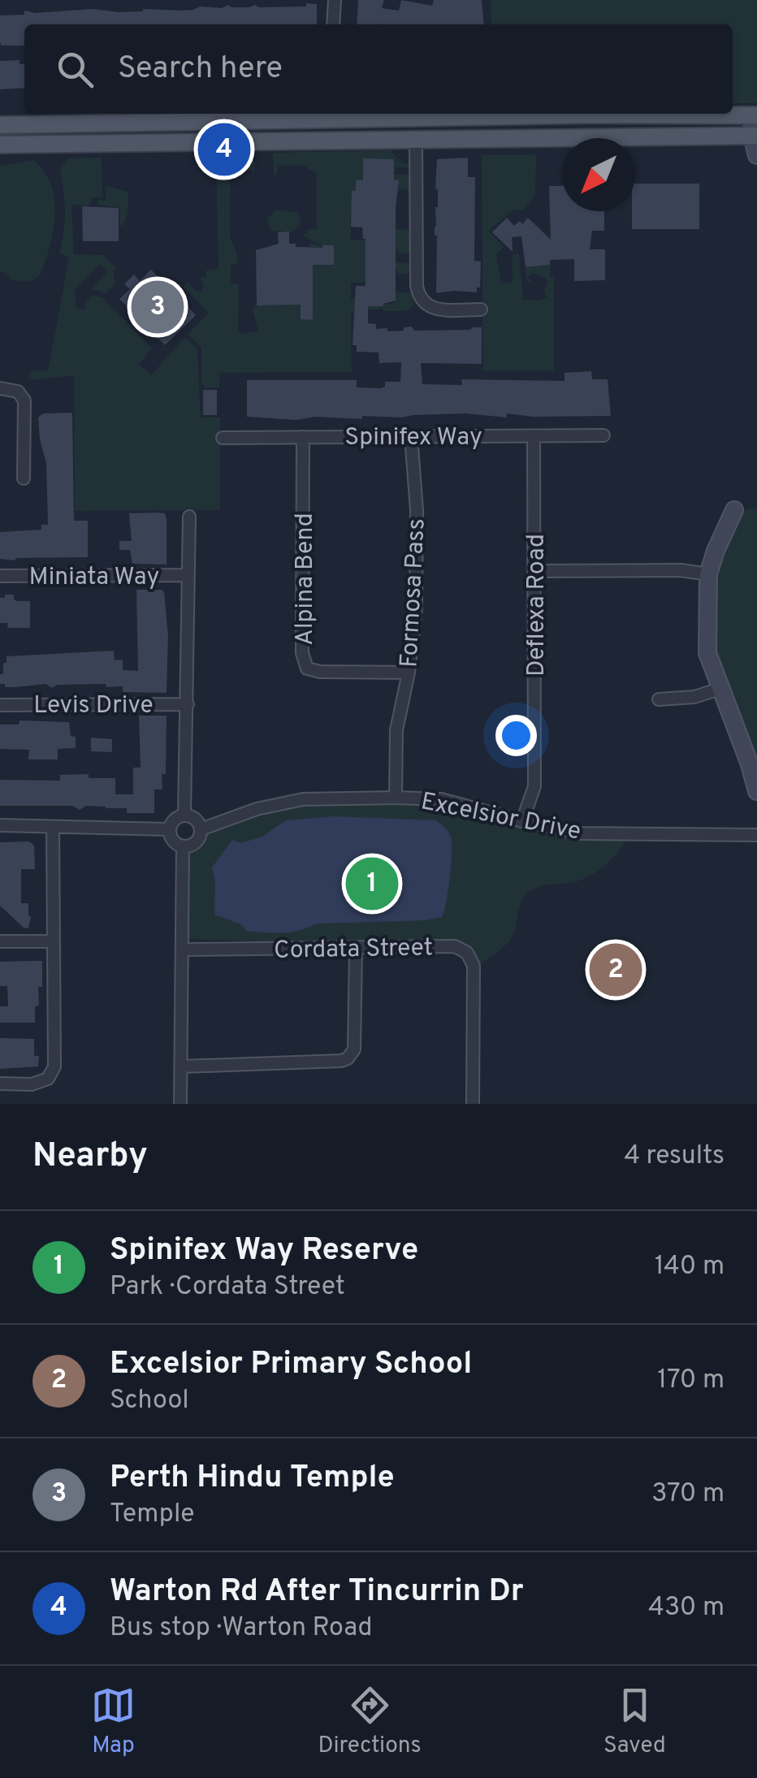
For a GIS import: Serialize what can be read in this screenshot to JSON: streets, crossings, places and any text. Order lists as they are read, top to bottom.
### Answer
{
  "streets": {
    "street": [
      "Spinifex Way",
      "Miniata Way",
      "Alpina Bend",
      "Formosa Pass",
      "Deflexa Road",
      "Levis Drive",
      "Excelsior Drive",
      "Cordata Street"
    ]
  },
  "crossings": [
    ["Spinifex Way", "Alpina Bend"],
    ["Spinifex Way", "Formosa Pass"],
    ["Spinifex Way", "Deflexa Road"],
    ["Alpina Bend", "Formosa Pass"],
    ["Formosa Pass", "Excelsior Drive"],
    ["Deflexa Road", "Excelsior Drive"]
  ],
  "north": "bottom left",
  "page": {
    "search": "Search here",
    "pins": [
      "4",
      "3",
      "1",
      "2"
    ],
    "heading": ["Nearby", "4 results"],
    "list": [
      {
        "mark": "1",
        "name": "Spinifex Way Reserve",
        "note": "Park · Cordata Street",
        "value": "140 m"
      },
      {
        "mark": "2",
        "name": "Excelsior Primary School",
        "note": "School",
        "value": "170 m"
      },
      {
        "mark": "3",
        "name": "Perth Hindu Temple",
        "note": "Temple",
        "value": "370 m"
      },
      {
        "mark": "4",
        "name": "Warton Rd After Tincurrin Dr",
        "note": "Bus stop · Warton Road",
        "value": "430 m"
      }
    ],
    "nav": ["Map", "Directions", "Saved"]
  }
}
